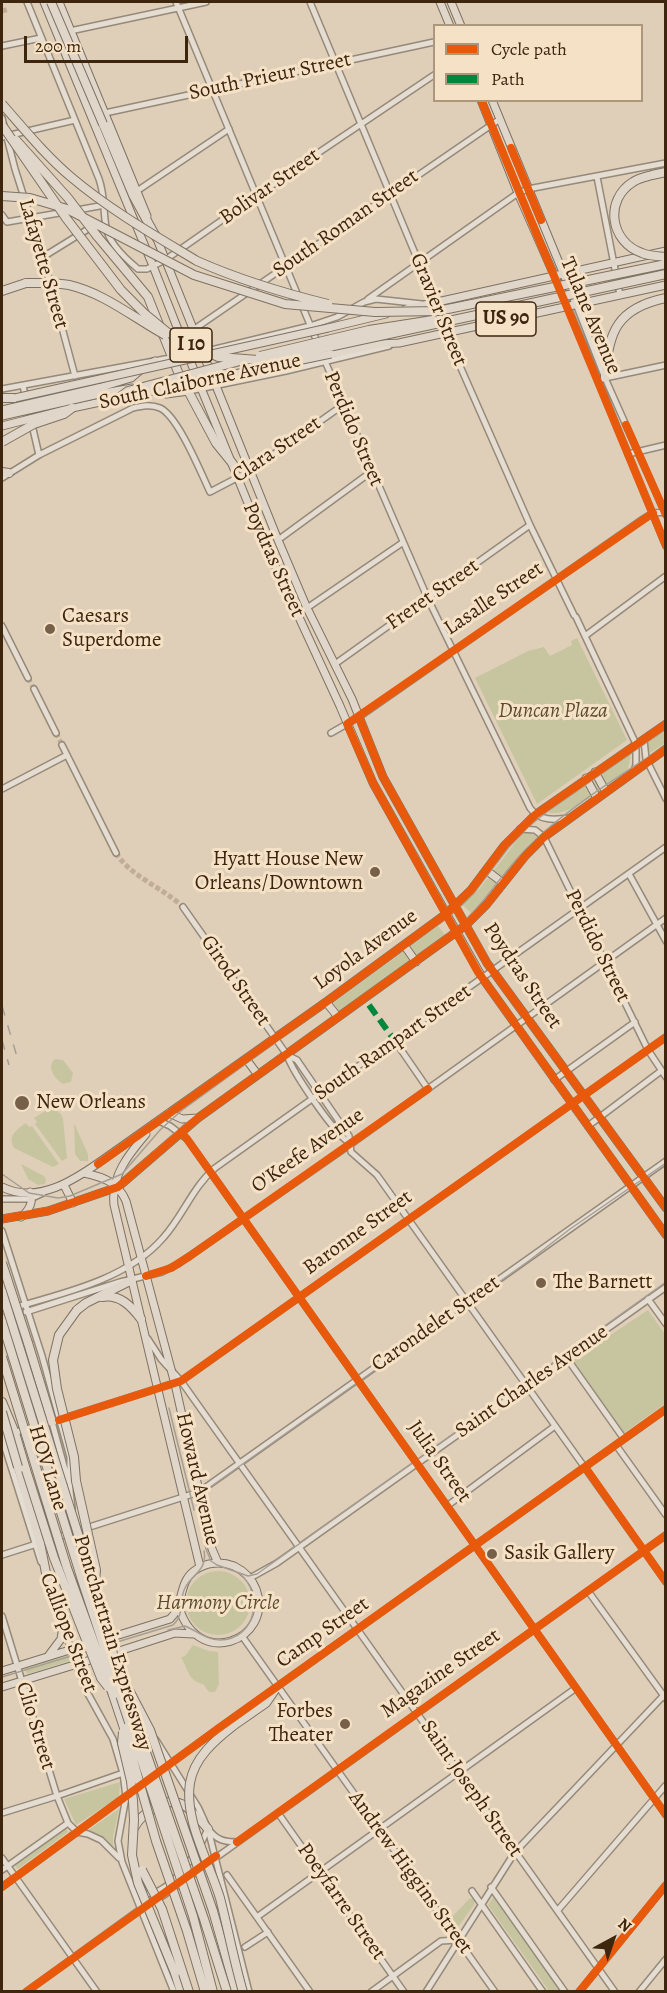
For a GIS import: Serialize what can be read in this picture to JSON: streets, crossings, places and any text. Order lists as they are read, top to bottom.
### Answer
{
  "streets": {
    "highway": ["I 10", "HOV Lane", "Pontchartrain Expressway"],
    "main road": [
      "Tulane Avenue",
      "US 90",
      "South Claiborne Avenue",
      "Poydras Street",
      "Loyola Avenue",
      "Howard Avenue"
    ],
    "street": [
      "South Prieur Street",
      "Bolivar Street",
      "South Roman Street",
      "Lafayette Street",
      "Gravier Street",
      "Perdido Street",
      "Clara Street",
      "Freret Street",
      "Lasalle Street",
      "Girod Street",
      "South Rampart Street",
      "O'Keefe Avenue",
      "Baronne Street",
      "Carondelet Street",
      "Saint Charles Avenue",
      "Julia Street",
      "Calliope Street",
      "Camp Street",
      "Magazine Street",
      "Clio Street",
      "Saint Joseph Street",
      "Andrew Higgins Street",
      "Poeyfarre Street"
    ]
  },
  "crossings": [
    ["South Prieur Street", "Gravier Street"],
    ["South Prieur Street", "Perdido Street"],
    ["South Prieur Street", "Poydras Street"],
    ["Bolivar Street", "Gravier Street"],
    ["Bolivar Street", "Perdido Street"],
    ["Bolivar Street", "Poydras Street"],
    ["South Roman Street", "Gravier Street"],
    ["South Roman Street", "Tulane Avenue"],
    ["South Roman Street", "Perdido Street"],
    ["South Roman Street", "Poydras Street"],
    ["Lafayette Street", "South Claiborne Avenue"],
    ["Gravier Street", "South Claiborne Avenue"],
    ["Gravier Street", "Freret Street"],
    ["Gravier Street", "Lasalle Street"],
    ["Gravier Street", "Loyola Avenue"],
    ["Tulane Avenue", "South Claiborne Avenue"],
    ["Tulane Avenue", "Lasalle Street"],
    ["I 10", "South Claiborne Avenue"],
    ["I 10", "Poydras Street"],
    ["South Claiborne Avenue", "Perdido Street"],
    ["South Claiborne Avenue", "Poydras Street"],
    ["Perdido Street", "Clara Street"],
    ["Perdido Street", "Freret Street"],
    ["Perdido Street", "Lasalle Street"],
    ["Perdido Street", "Loyola Avenue"],
    ["Perdido Street", "South Rampart Street"],
    ["Perdido Street", "O'Keefe Avenue"],
    ["Perdido Street", "Baronne Street"],
    ["Clara Street", "Poydras Street"],
    ["Poydras Street", "Freret Street"],
    ["Poydras Street", "Lasalle Street"],
    ["Poydras Street", "Loyola Avenue"],
    ["Poydras Street", "South Rampart Street"],
    ["Poydras Street", "O'Keefe Avenue"],
    ["Poydras Street", "Baronne Street"],
    ["Poydras Street", "Carondelet Street"],
    ["Loyola Avenue", "Girod Street"],
    ["Loyola Avenue", "Julia Street"],
    ["Loyola Avenue", "Howard Avenue"],
    ["Girod Street", "South Rampart Street"],
    ["Girod Street", "O'Keefe Avenue"],
    ["Girod Street", "Baronne Street"],
    ["Girod Street", "Carondelet Street"],
    ["Girod Street", "Saint Charles Avenue"],
    ["Girod Street", "Camp Street"],
    ["Girod Street", "Magazine Street"],
    ["South Rampart Street", "Julia Street"],
    ["South Rampart Street", "Howard Avenue"],
    ["South Rampart Street", "Calliope Street"],
    ["O'Keefe Avenue", "Julia Street"],
    ["O'Keefe Avenue", "HOV Lane"],
    ["O'Keefe Avenue", "Howard Avenue"],
    ["O'Keefe Avenue", "Calliope Street"],
    ["Baronne Street", "Julia Street"],
    ["Baronne Street", "Howard Avenue"],
    ["Baronne Street", "Calliope Street"],
    ["Baronne Street", "Saint Joseph Street"],
    ["Carondelet Street", "Julia Street"],
    ["Carondelet Street", "Howard Avenue"],
    ["Carondelet Street", "Calliope Street"],
    ["Carondelet Street", "Saint Joseph Street"],
    ["Saint Charles Avenue", "Julia Street"],
    ["Saint Charles Avenue", "Howard Avenue"],
    ["Saint Charles Avenue", "Saint Joseph Street"],
    ["Saint Charles Avenue", "Andrew Higgins Street"],
    ["Julia Street", "Camp Street"],
    ["Julia Street", "Magazine Street"],
    ["Howard Avenue", "Saint Joseph Street"],
    ["Howard Avenue", "Andrew Higgins Street"],
    ["Calliope Street", "Camp Street"],
    ["Calliope Street", "Magazine Street"],
    ["Calliope Street", "Clio Street"],
    ["Camp Street", "Clio Street"],
    ["Camp Street", "Saint Joseph Street"],
    ["Camp Street", "Andrew Higgins Street"],
    ["Magazine Street", "Saint Joseph Street"],
    ["Magazine Street", "Andrew Higgins Street"],
    ["Magazine Street", "Poeyfarre Street"]
  ],
  "parks": ["Duncan Plaza", "Harmony Circle"],
  "places": [
    "Caesars Superdome",
    "Hyatt House New Orleans/Downtown",
    "New Orleans",
    "The Barnett",
    "Sasik Gallery",
    "Forbes Theater"
  ],
  "legend": ["Cycle path", "Path"],
  "scale_bar": "200 m",
  "north": "top right"
}
